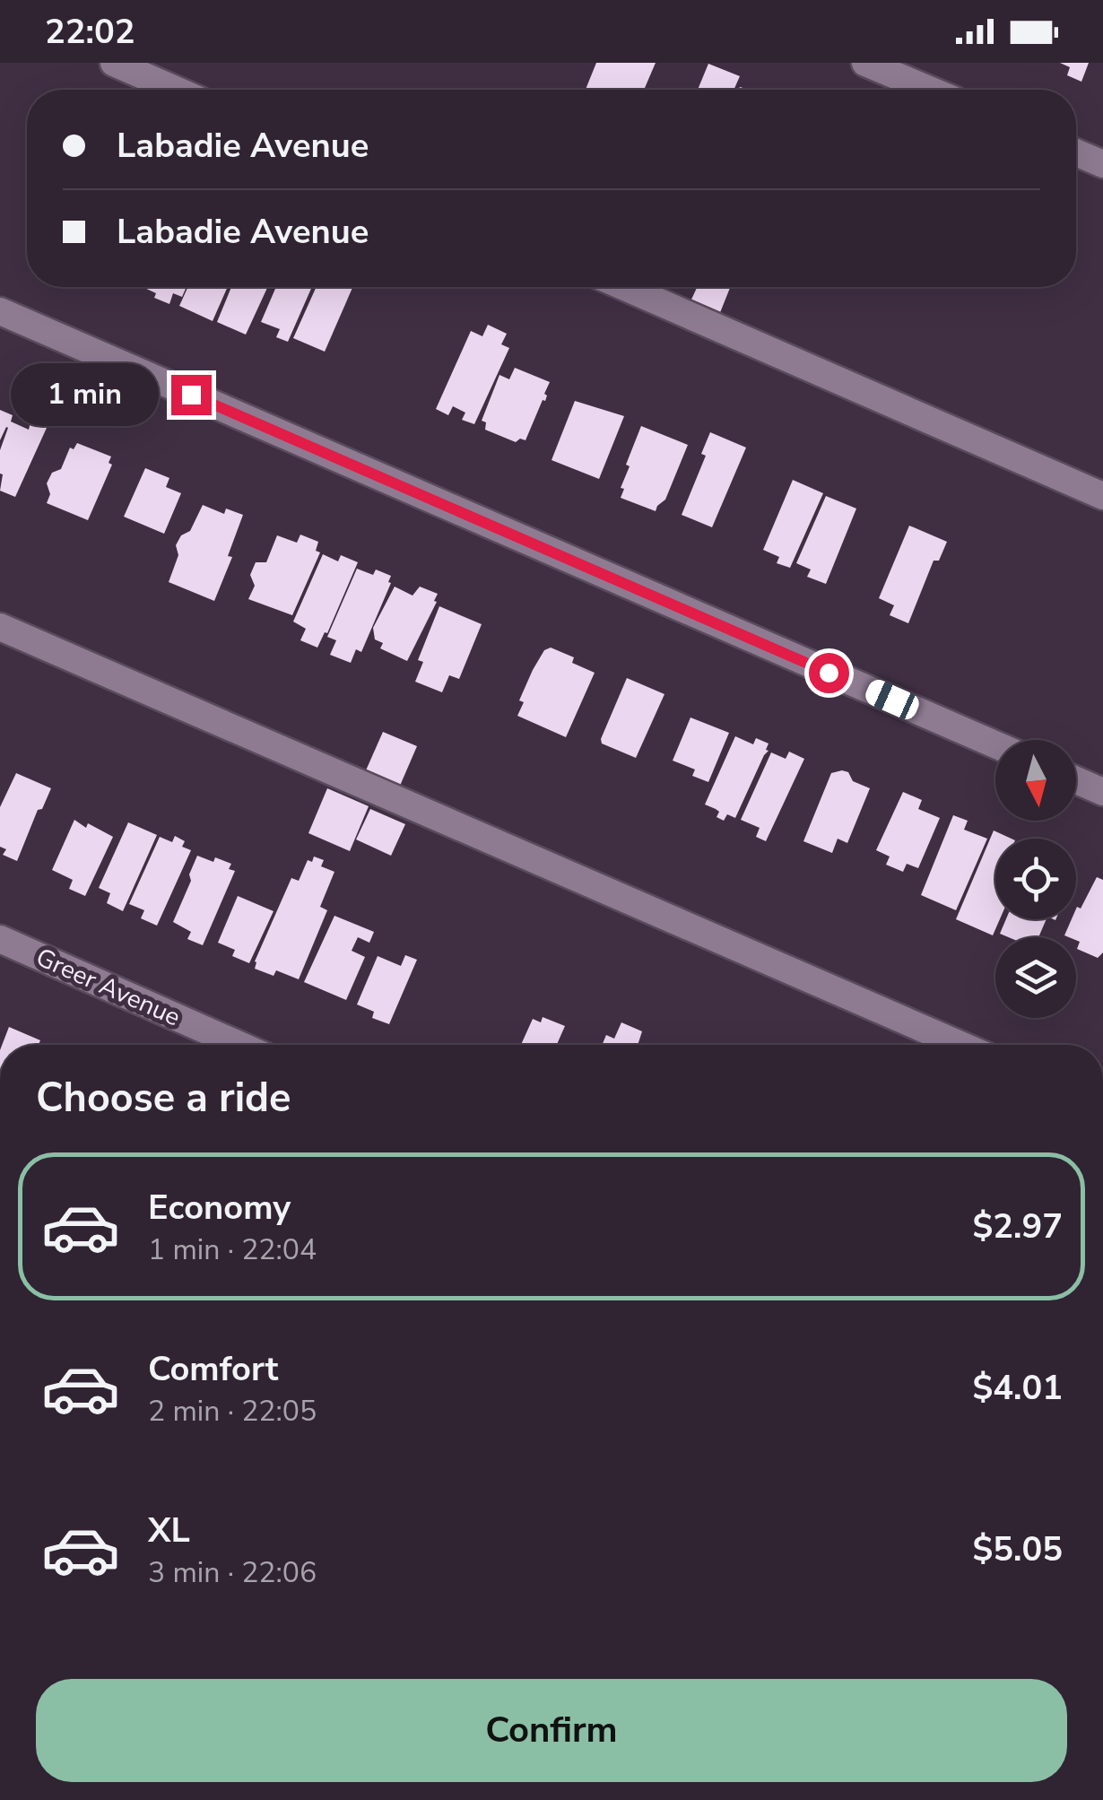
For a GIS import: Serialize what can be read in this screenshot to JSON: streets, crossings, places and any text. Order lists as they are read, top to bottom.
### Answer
{
  "streets": {
    "street": ["Greer Avenue"]
  },
  "north": "bottom",
  "page": {
    "status": "22:02",
    "banner": ["Labadie Avenue", "Labadie Avenue"],
    "bubble": "1 min",
    "heading": "Choose a ride",
    "list": [
      {
        "name": "Economy",
        "note": "1 min · 22:04",
        "value": "$2.97"
      },
      {
        "name": "Comfort",
        "note": "2 min · 22:05",
        "value": "$4.01"
      },
      {
        "name": "XL",
        "note": "3 min · 22:06",
        "value": "$5.05"
      }
    ],
    "buttons": "Confirm"
  }
}
